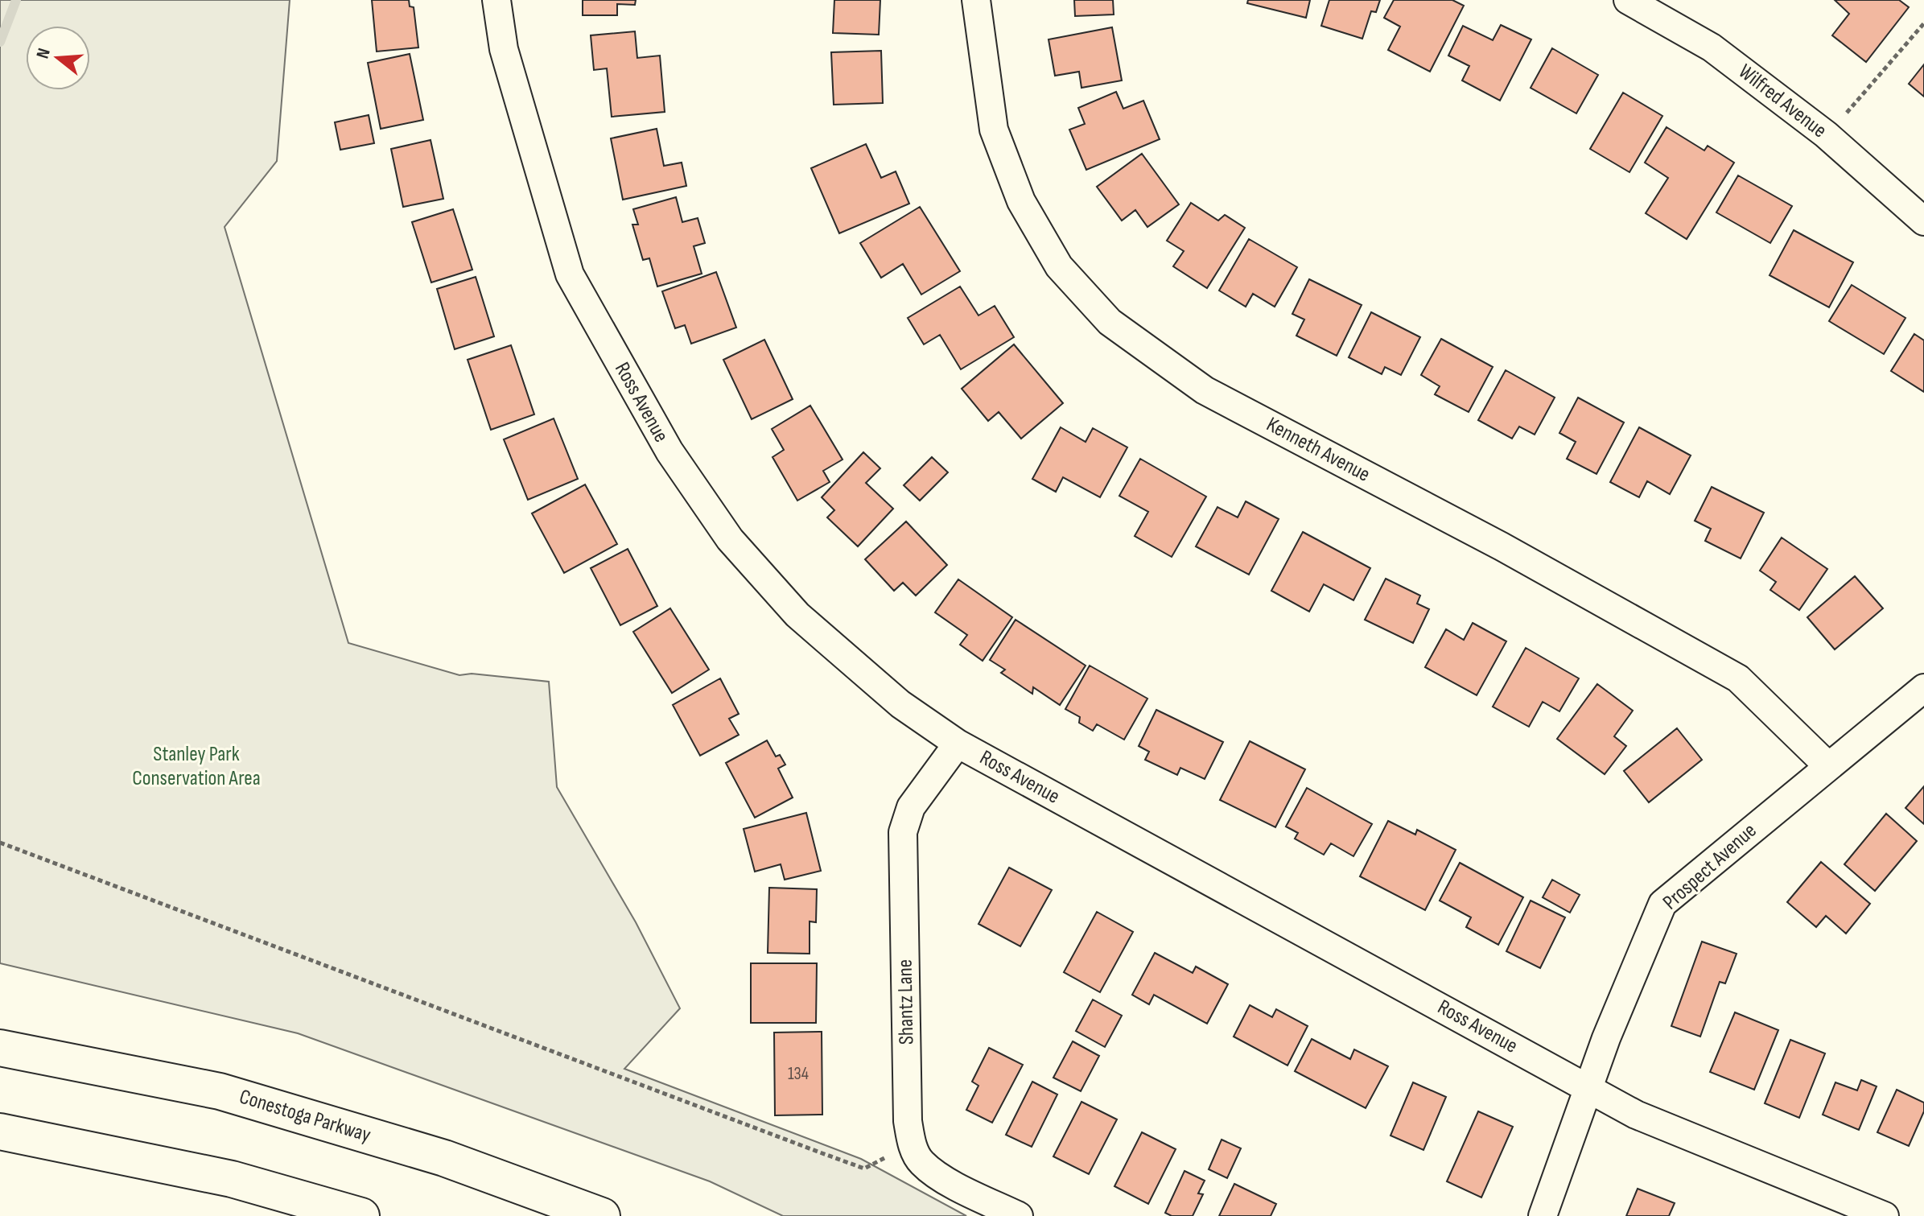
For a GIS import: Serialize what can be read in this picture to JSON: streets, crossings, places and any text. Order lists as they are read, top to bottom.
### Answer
{
  "streets": {
    "highway": ["Conestoga Parkway"],
    "street": [
      "Wilfred Avenue",
      "Ross Avenue",
      "Kenneth Avenue",
      "Prospect Avenue",
      "Shantz Lane"
    ]
  },
  "crossings": [
    ["Ross Avenue", "Prospect Avenue"],
    ["Ross Avenue", "Shantz Lane"],
    ["Kenneth Avenue", "Prospect Avenue"]
  ],
  "parks": ["Stanley Park Conservation Area"],
  "house_numbers": ["134"],
  "north": "left"
}
